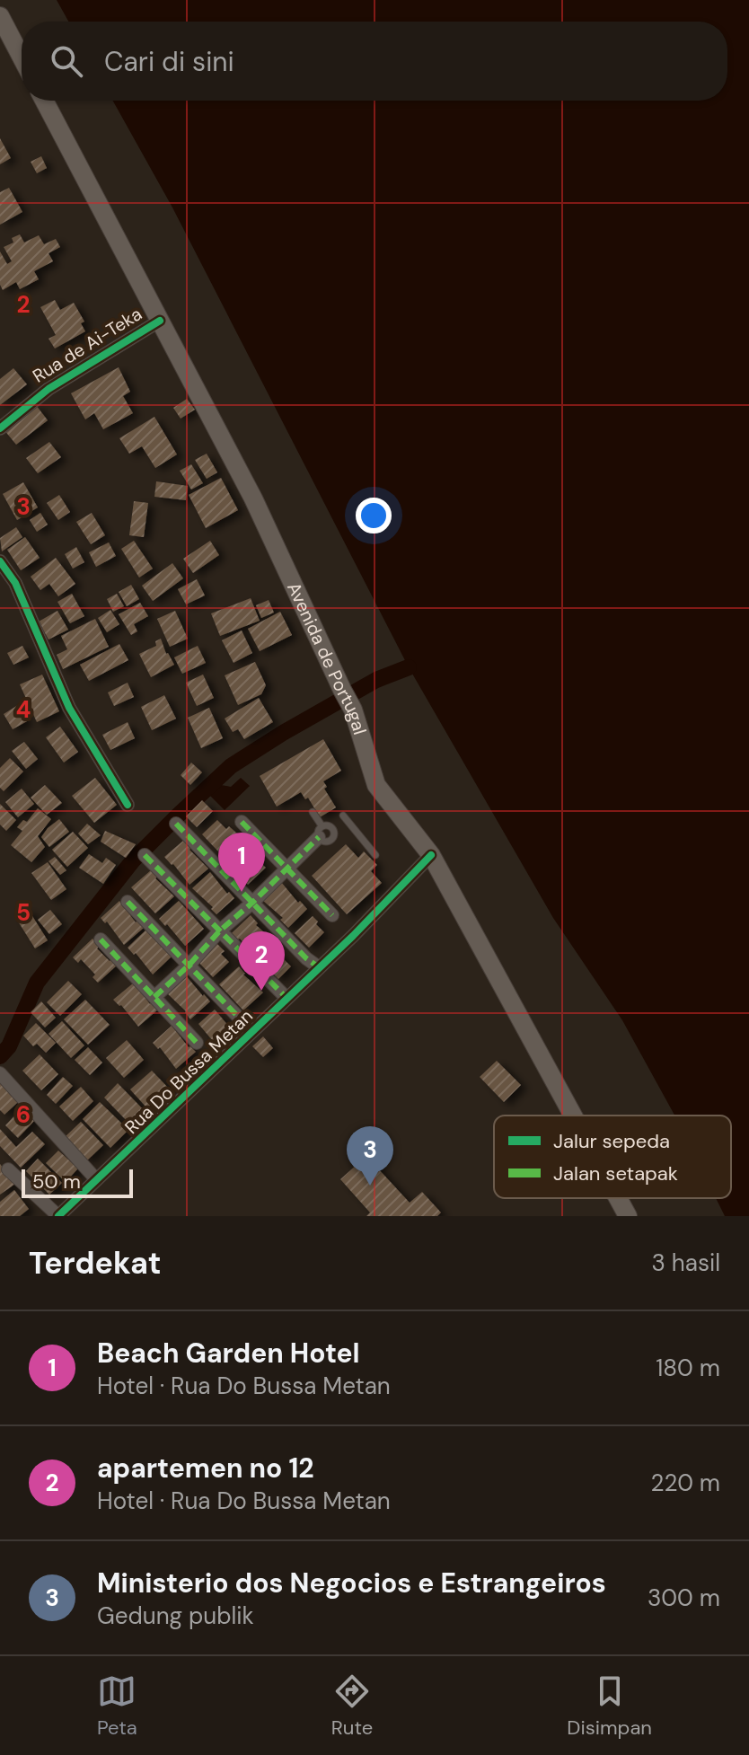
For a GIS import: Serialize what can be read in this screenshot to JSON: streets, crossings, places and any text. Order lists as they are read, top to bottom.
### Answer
{
  "streets": {
    "main road": ["Avenida de Portugal"],
    "street": ["Rua de Ai-Teka", "Rua Do Bussa Metan"]
  },
  "crossings": [
    ["Rua de Ai-Teka", "Avenida de Portugal"],
    ["Avenida de Portugal", "Rua Do Bussa Metan"]
  ],
  "legend": ["Jalur sepeda", "Jalan setapak"],
  "scale_bar": "50 m",
  "page": {
    "search": "Cari di sini",
    "pins": ["1", "2", "3"],
    "scale": "50 m",
    "heading": ["Terdekat", "3 hasil"],
    "list": [
      {
        "mark": "1",
        "name": "Beach Garden Hotel",
        "note": "Hotel · Rua Do Bussa Metan",
        "value": "180 m"
      },
      {
        "mark": "2",
        "name": "apartemen no 12",
        "note": "Hotel · Rua Do Bussa Metan",
        "value": "220 m"
      },
      {
        "mark": "3",
        "name": "Ministerio dos Negocios e Estrangeiros",
        "note": "Gedung publik",
        "value": "300 m"
      }
    ],
    "nav": ["Peta", "Rute", "Disimpan"]
  },
  "grid": {
    "rows": [
      "2",
      "3",
      "4",
      "5",
      "6"
    ]
  }
}
